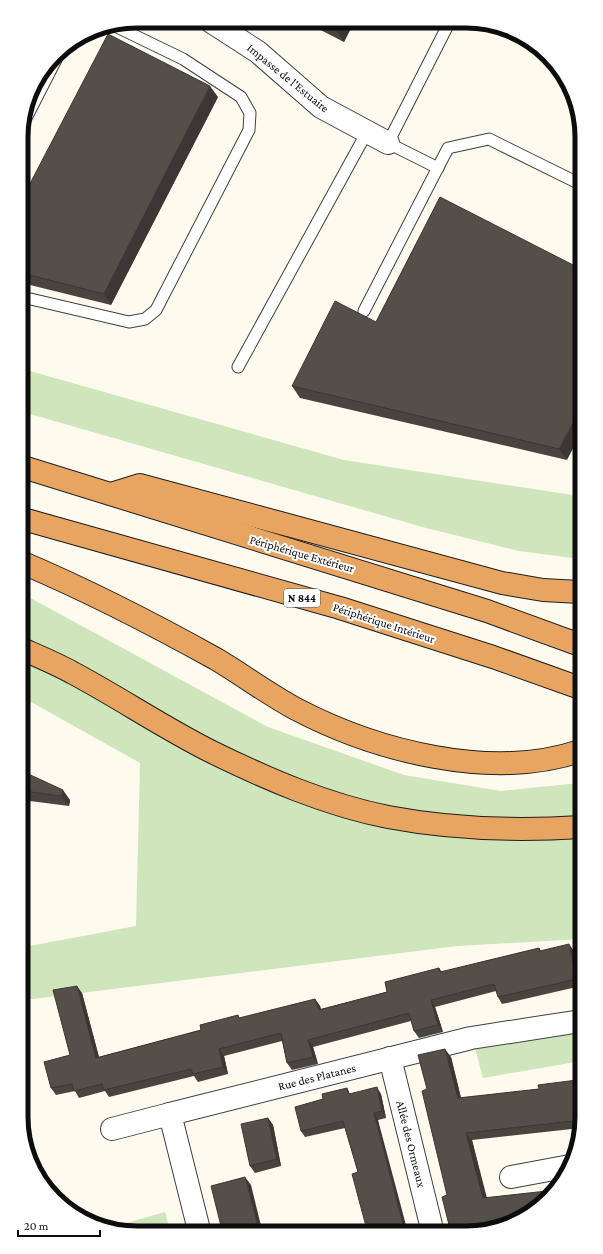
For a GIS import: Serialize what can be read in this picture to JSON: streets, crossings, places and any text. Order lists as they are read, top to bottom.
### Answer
{
  "streets": {
    "highway": ["Périphérique Extérieur", "N 844", "Périphérique Intérieur"],
    "street": ["Impasse de l'Estuaire", "Rue des Platanes", "Allée des Ormeaux"]
  },
  "crossings": [
    ["Rue des Platanes", "Allée des Ormeaux"]
  ],
  "scale_bar": "20 m"
}
